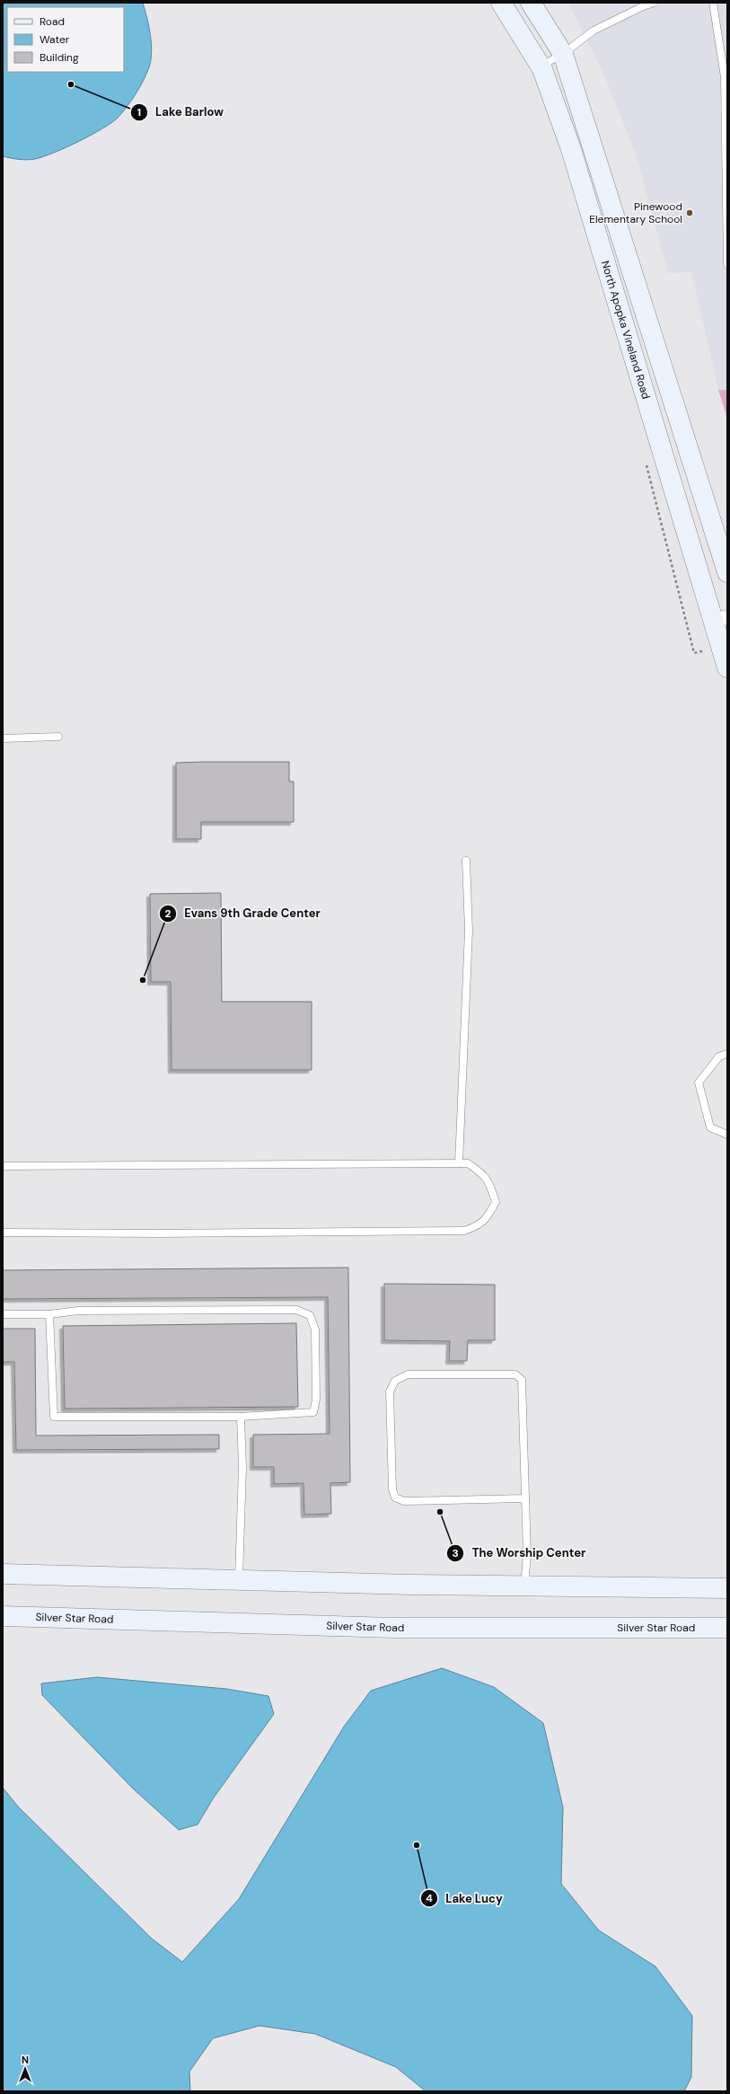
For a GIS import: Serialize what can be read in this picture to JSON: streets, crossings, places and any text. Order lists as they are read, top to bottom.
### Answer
{
  "streets": {
    "main road": ["North Apopka Vineland Road", "Silver Star Road"]
  },
  "places": [
    "Lake Barlow",
    "Pinewood Elementary School",
    "Evans 9th Grade Center",
    "The Worship Center",
    "Lake Lucy"
  ],
  "legend": ["Road", "Water", "Building"],
  "north": "top"
}
